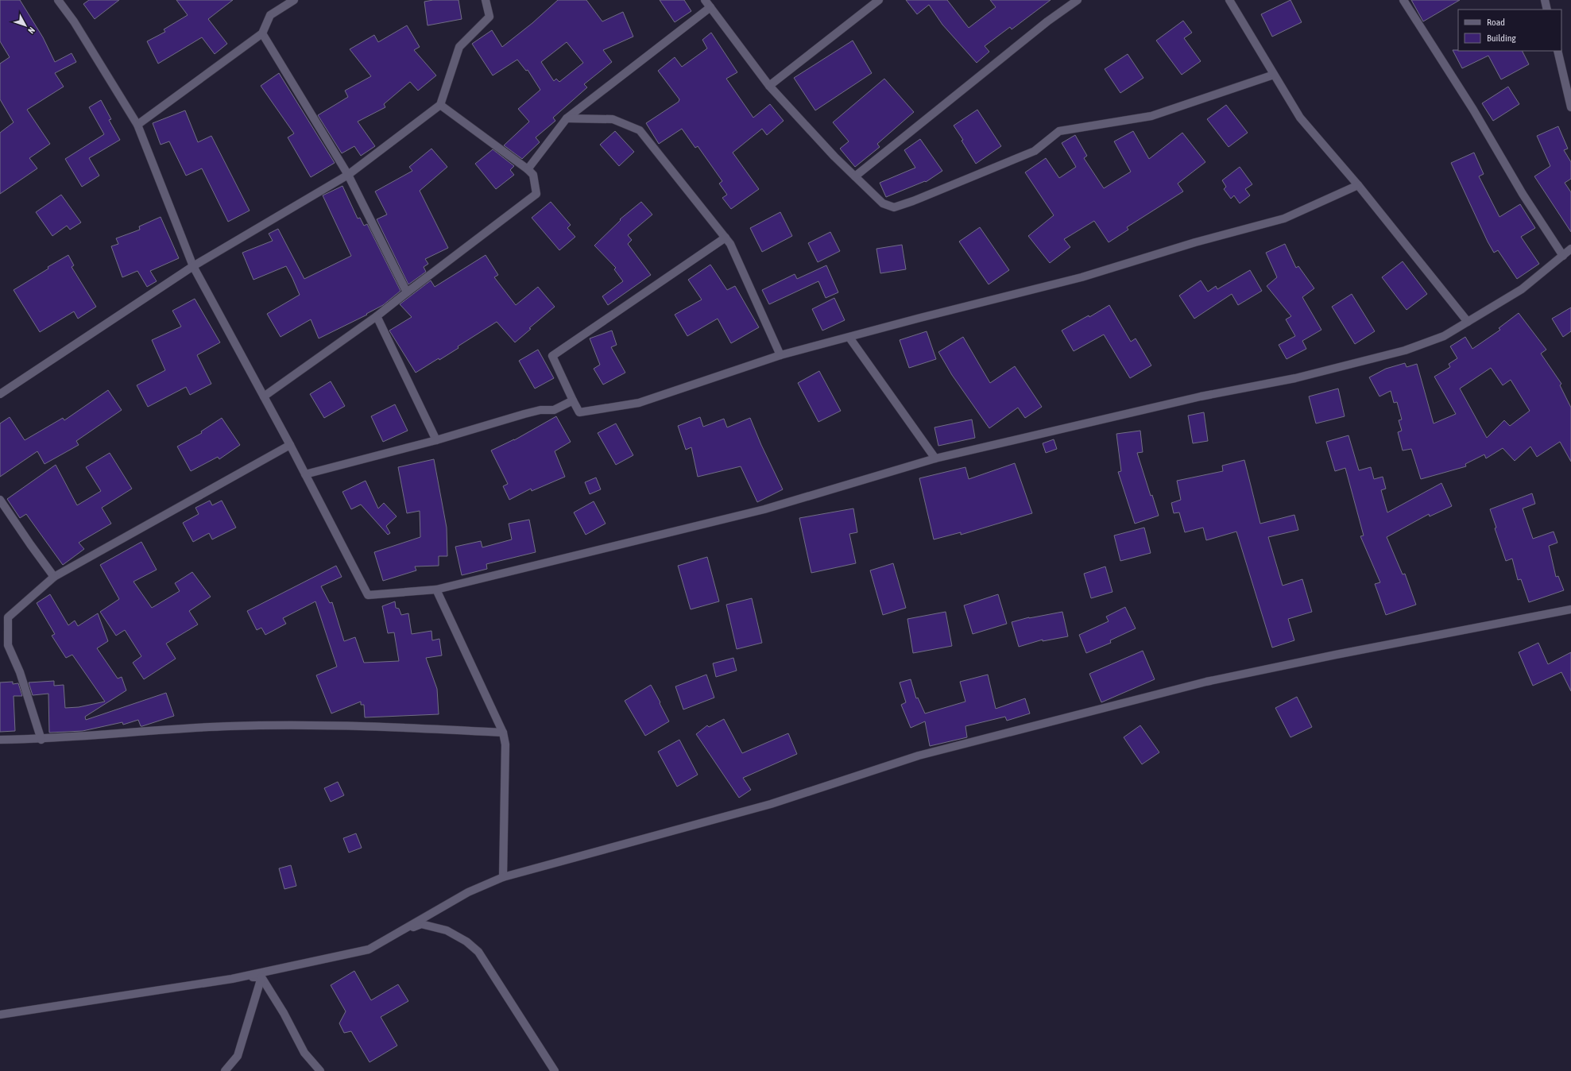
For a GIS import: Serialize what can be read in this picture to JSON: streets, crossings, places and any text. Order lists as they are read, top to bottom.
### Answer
{
  "legend": ["Road", "Building"],
  "north": "bottom right"
}
